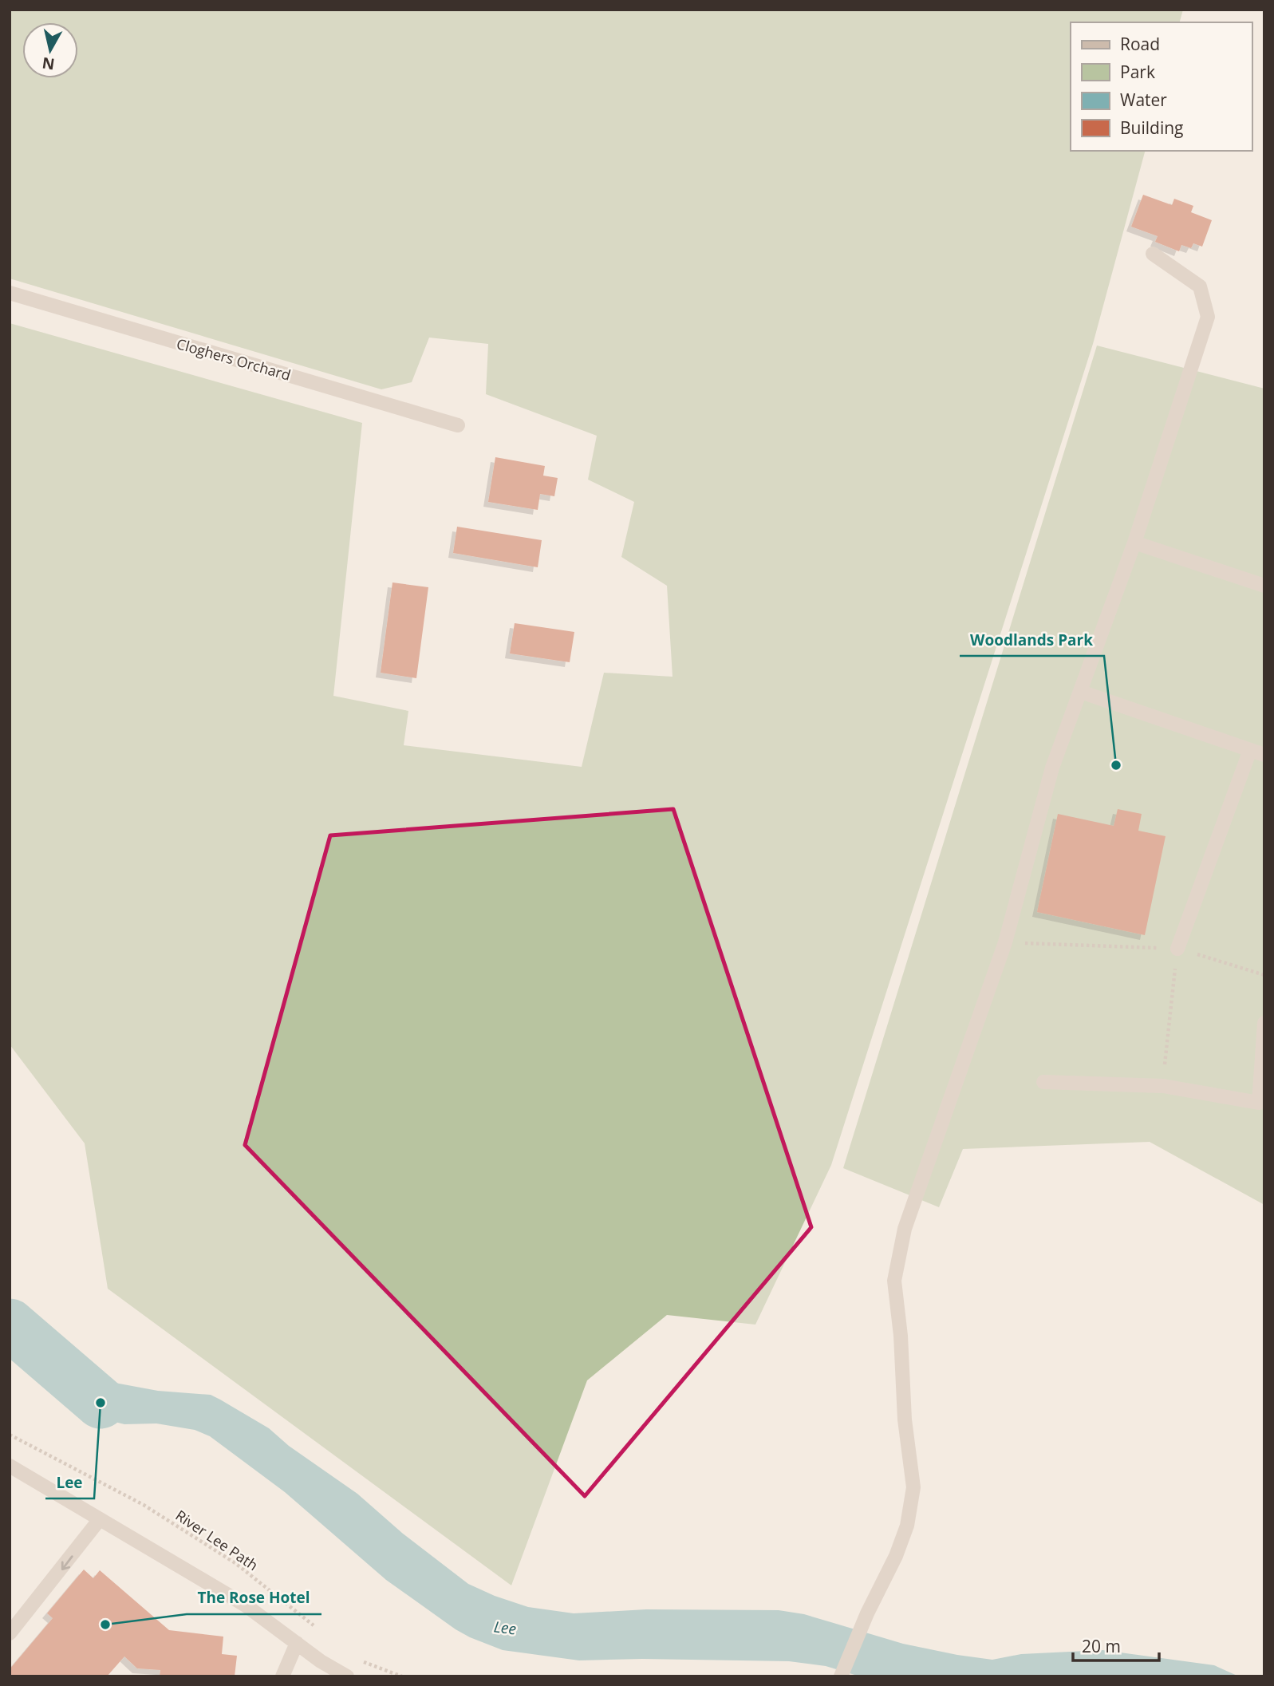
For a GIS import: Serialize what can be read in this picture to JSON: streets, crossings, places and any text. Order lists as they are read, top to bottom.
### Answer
{
  "streets": {
    "street": ["Cloghers Orchard"],
    "path": ["River Lee Path"]
  },
  "water": ["Lee"],
  "places": ["Woodlands Park", "Lee", "The Rose Hotel"],
  "legend": [
    "Road",
    "Park",
    "Water",
    "Building"
  ],
  "scale_bar": "20 m",
  "north": "bottom"
}
